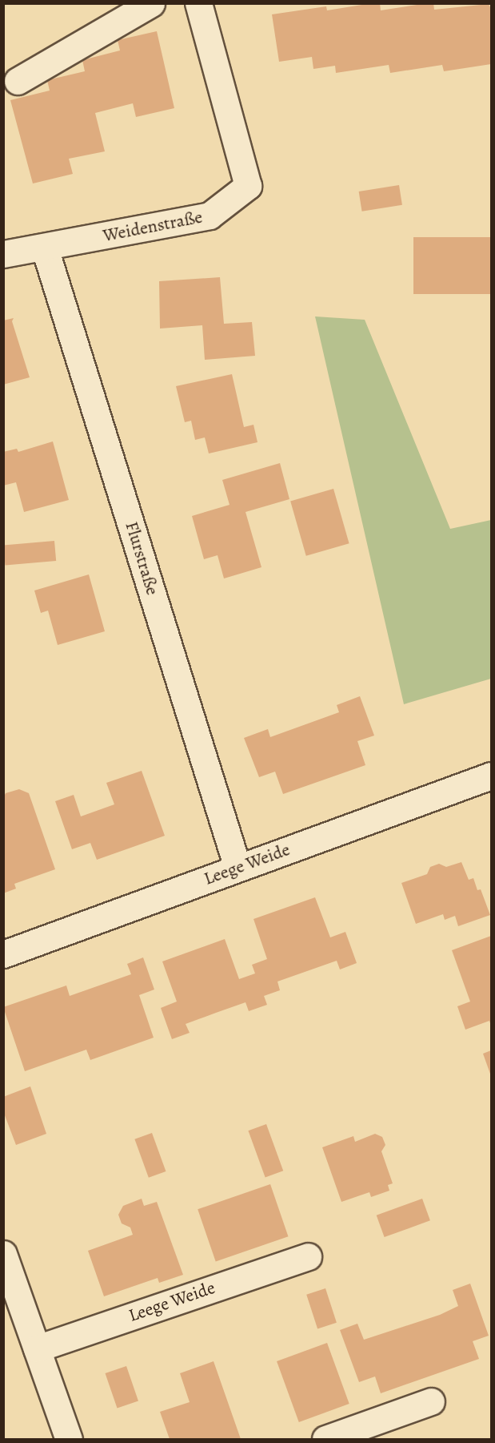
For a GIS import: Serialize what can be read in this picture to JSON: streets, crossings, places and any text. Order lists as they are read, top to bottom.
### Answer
{
  "streets": {
    "street": ["Weidenstraße", "Flurstraße", "Leege Weide"]
  },
  "crossings": [
    ["Weidenstraße", "Flurstraße"],
    ["Flurstraße", "Leege Weide"]
  ]
}
